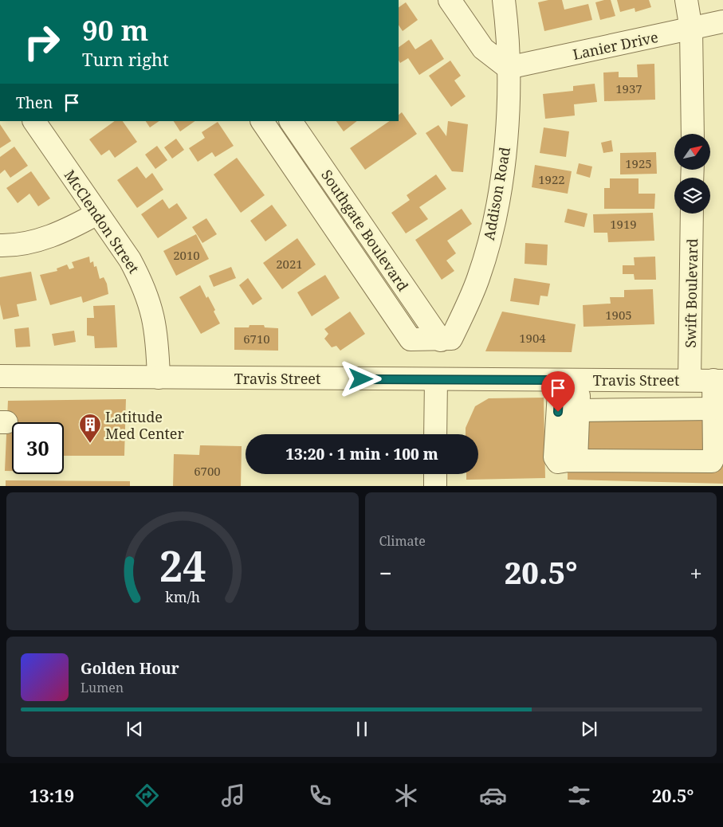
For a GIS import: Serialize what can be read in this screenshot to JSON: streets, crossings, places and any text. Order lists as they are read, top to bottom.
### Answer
{
  "streets": {
    "street": [
      "Lanier Drive",
      "Addison Road",
      "McClendon Street",
      "Southgate Boulevard",
      "Swift Boulevard",
      "Travis Street"
    ]
  },
  "crossings": [
    ["Lanier Drive", "Addison Road"],
    ["Addison Road", "Southgate Boulevard"],
    ["McClendon Street", "Travis Street"],
    ["Swift Boulevard", "Travis Street"]
  ],
  "places": {
    "building": ["Latitude Med Center"]
  },
  "house_numbers": [
    "1937",
    "1925",
    "1922",
    "1919",
    "2010",
    "2021",
    "1905",
    "1904",
    "6710",
    "6700"
  ],
  "north": "top right",
  "page": {
    "turn": ["90 m", "Turn right"],
    "then": "Then",
    "limit": "30",
    "trip": "13:20 · 1 min · 100 m",
    "tile": "Climate",
    "heat": ["−", "20.5°", "+"],
    "song": ["Golden Hour", "Lumen"],
    "tabs": ["13:19", "20.5°"],
    "gauge": ["24", "km/h"]
  }
}
